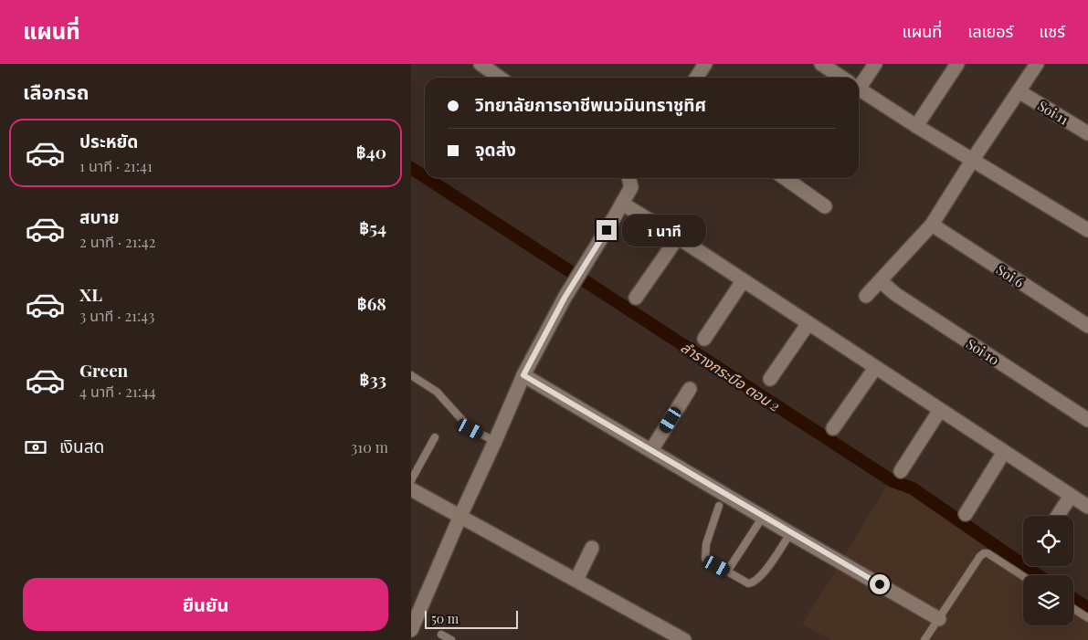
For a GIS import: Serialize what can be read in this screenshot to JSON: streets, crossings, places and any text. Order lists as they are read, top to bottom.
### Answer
{
  "streets": {
    "street": ["Soi 11", "Soi 6", "Soi 10"]
  },
  "water": ["ลำรางกระบือ ตอน 2"],
  "scale_bar": "50 m",
  "page": {
    "header": "แผนที่",
    "nav": ["แผนที่", "เลเยอร์", "แชร์"],
    "heading": "เลือกรถ",
    "banner": ["วิทยาลัยการอาชีพนวมินทราชูทิศ", "จุดส่ง"],
    "list": [
      {
        "name": "ประหยัด",
        "note": "1 นาที · 21:41",
        "value": "฿40"
      },
      {
        "name": "สบาย",
        "note": "2 นาที · 21:42",
        "value": "฿54"
      },
      {
        "name": "XL",
        "note": "3 นาที · 21:43",
        "value": "฿68"
      },
      {
        "name": "Green",
        "note": "4 นาที · 21:44",
        "value": "฿33"
      }
    ],
    "bubble": "1 นาที",
    "pay": ["เงินสด", "310 m"],
    "buttons": "ยืนยัน",
    "scale": "50 m"
  }
}
